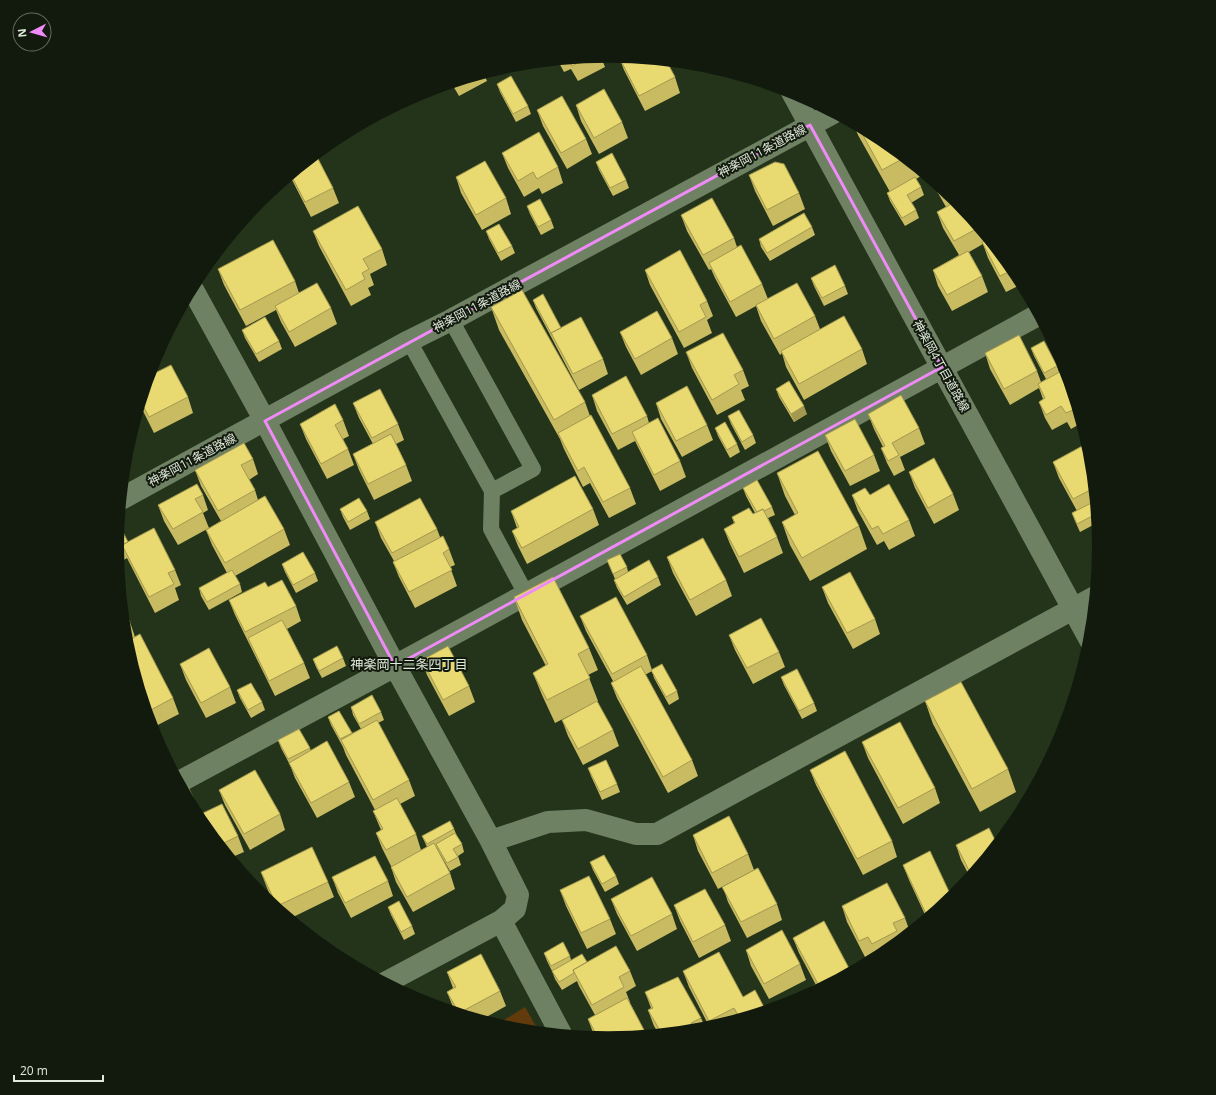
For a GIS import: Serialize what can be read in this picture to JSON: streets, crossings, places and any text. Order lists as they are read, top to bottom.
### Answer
{
  "streets": {
    "street": ["神楽岡11条道路線", "神楽岡4丁目道路線"]
  },
  "crossings": [
    ["神楽岡11条道路線", "神楽岡4丁目道路線"]
  ],
  "districts": ["神楽岡十二条四丁目"],
  "scale_bar": "20 m",
  "north": "left"
}
